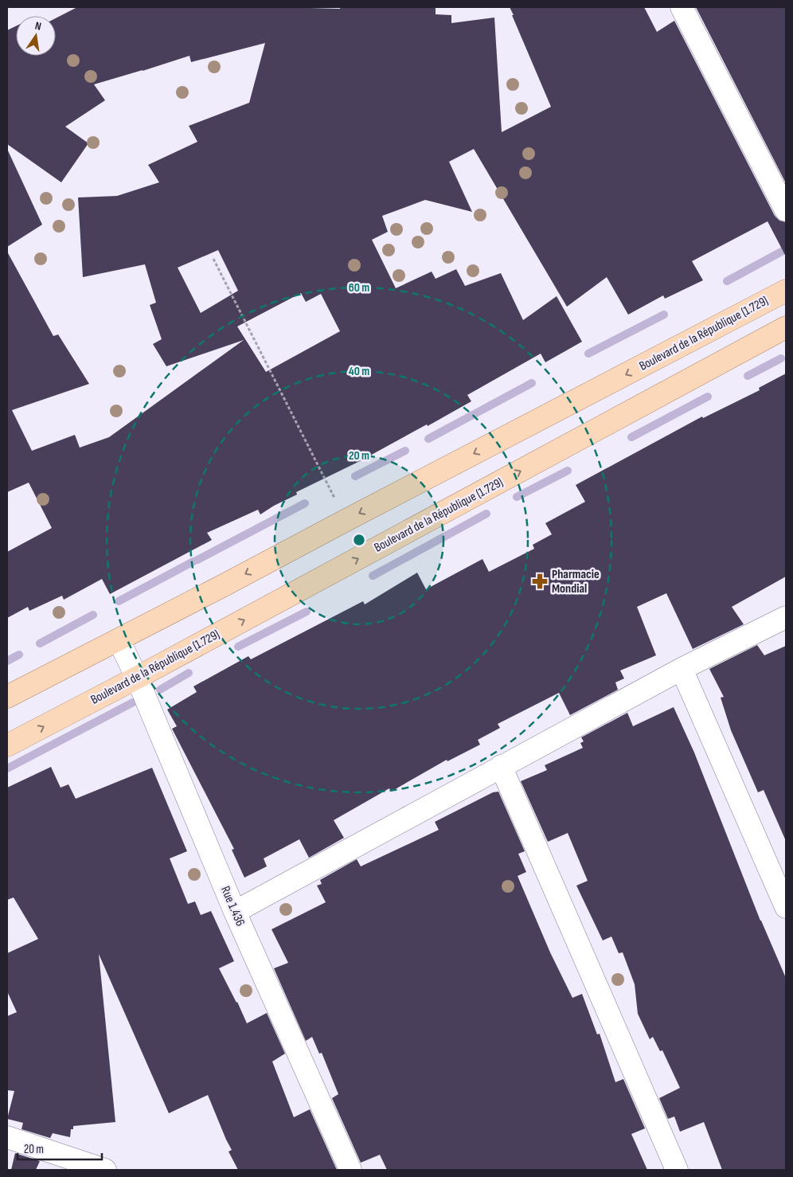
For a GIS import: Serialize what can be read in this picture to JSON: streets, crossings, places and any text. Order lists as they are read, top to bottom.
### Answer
{
  "streets": {
    "main road": ["Boulevard de la République (1.729)"],
    "street": ["Rue 1.436"]
  },
  "crossings": [
    ["Boulevard de la République (1.729)", "Rue 1.436"]
  ],
  "places": {
    "pharmacy": ["Pharmacie Mondial"]
  },
  "scale_bar": "20 m",
  "north": "top",
  "rings": ["60 m", "40 m", "20 m"]
}
